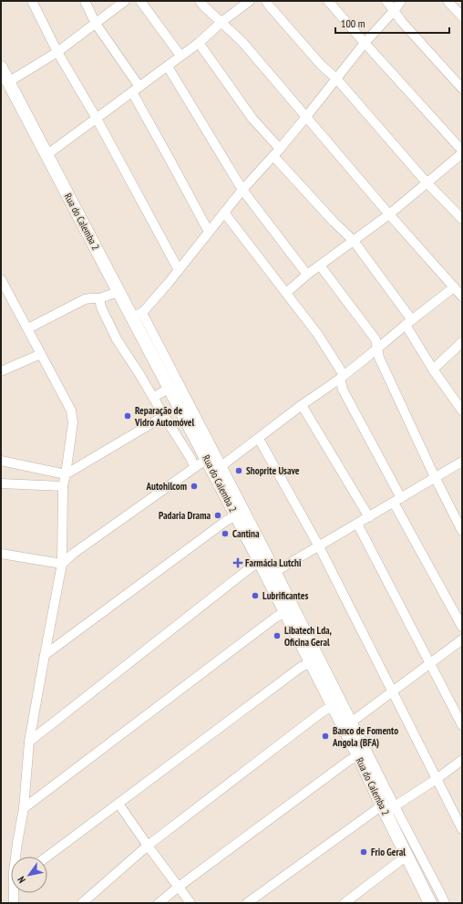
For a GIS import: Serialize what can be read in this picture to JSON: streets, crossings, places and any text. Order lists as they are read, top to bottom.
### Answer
{
  "streets": {
    "main road": ["Rua do Calemba 2"]
  },
  "places": {
    "other": [
      "Reparação de Vidro Automóvel",
      "Shoprite Usave",
      "Autohilcom",
      "Padaria Drama",
      "Cantina",
      "Lubrificantes",
      "Libatech Lda, Oficina Geral",
      "Banco de Fomento Angola (BFA)",
      "Frio Geral"
    ],
    "health": ["Farmácia Lutchi"]
  },
  "scale_bar": "100 m",
  "north": "bottom left"
}
